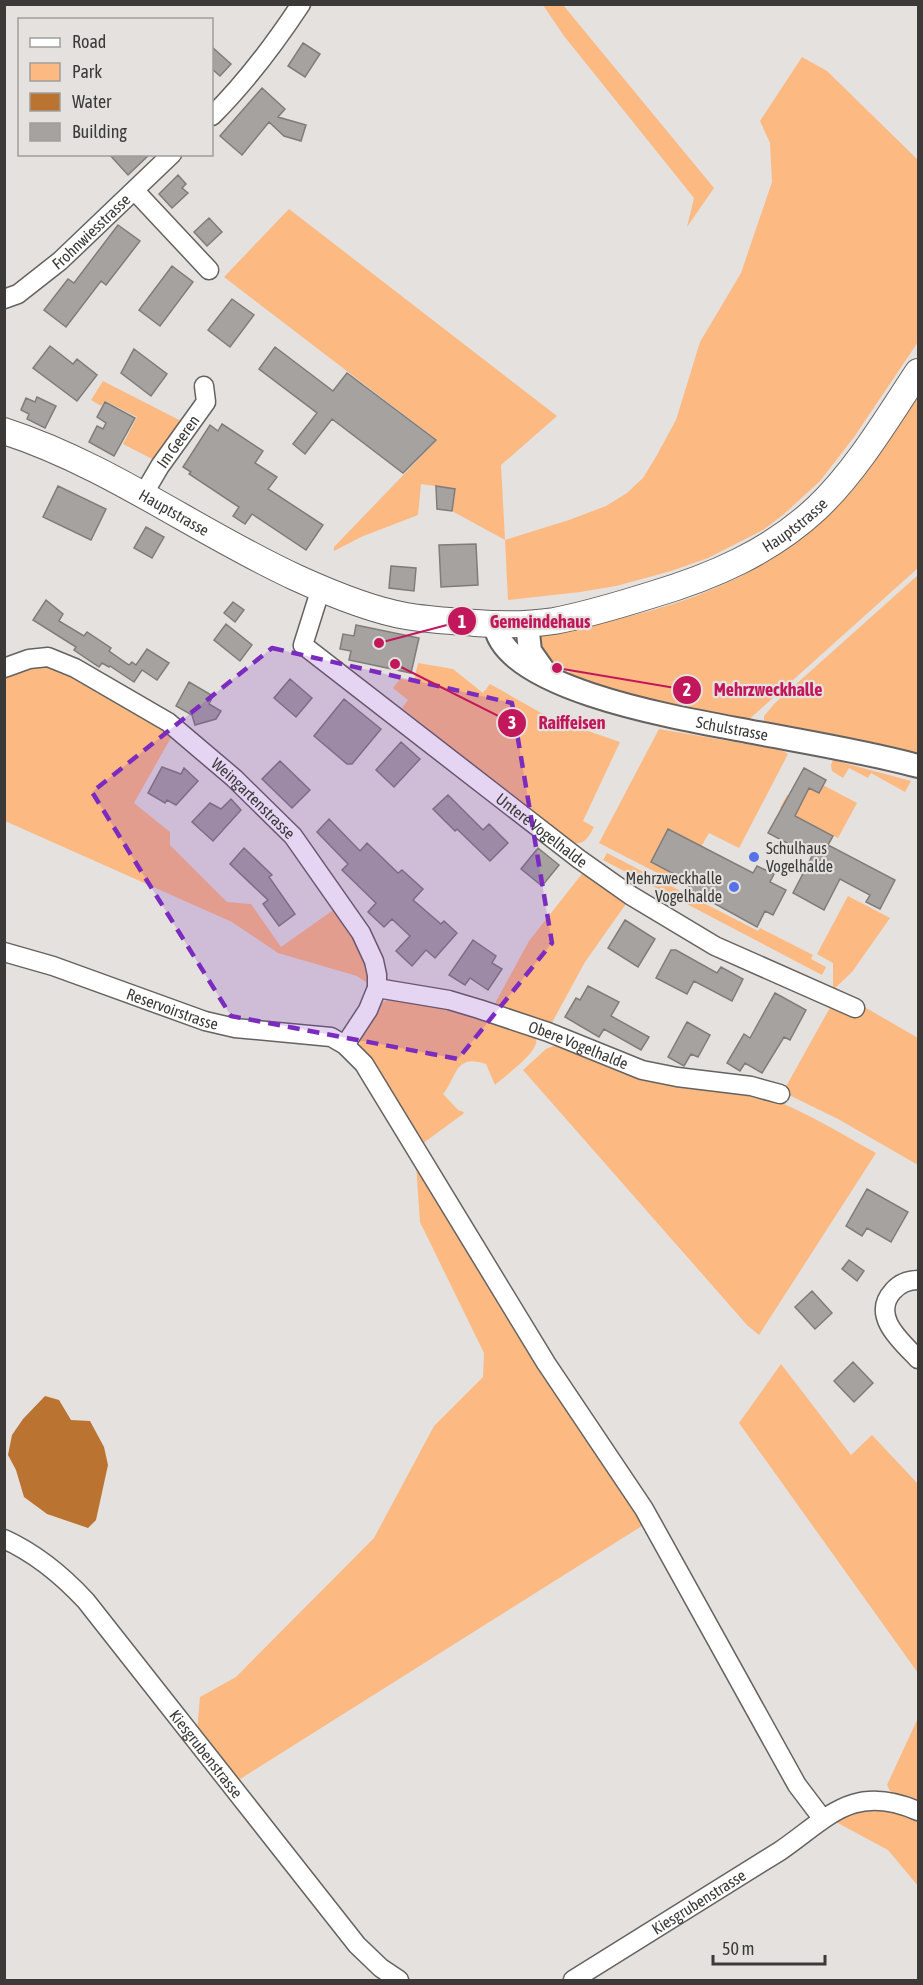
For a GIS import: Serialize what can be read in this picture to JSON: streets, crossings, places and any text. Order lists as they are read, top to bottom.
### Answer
{
  "streets": {
    "main road": ["Hauptstrasse"],
    "street": [
      "Frohnwiesstrasse",
      "Im Geeren",
      "Schulstrasse",
      "Weingartenstrasse",
      "Untere Vogelhalde",
      "Reservoirstrasse",
      "Obere Vogelhalde",
      "Kiesgrubenstrasse"
    ]
  },
  "crossings": [
    ["Im Geeren", "Hauptstrasse"],
    ["Hauptstrasse", "Schulstrasse"],
    ["Hauptstrasse", "Untere Vogelhalde"],
    ["Weingartenstrasse", "Obere Vogelhalde"]
  ],
  "places": [
    "Gemeindehaus",
    "Raiffeisen",
    "Mehrzweckhalle",
    "Schulhaus Vogelhalde",
    "Mehrzweckhalle Vogelhalde"
  ],
  "legend": [
    "Road",
    "Park",
    "Water",
    "Building"
  ],
  "scale_bar": "50 m"
}
